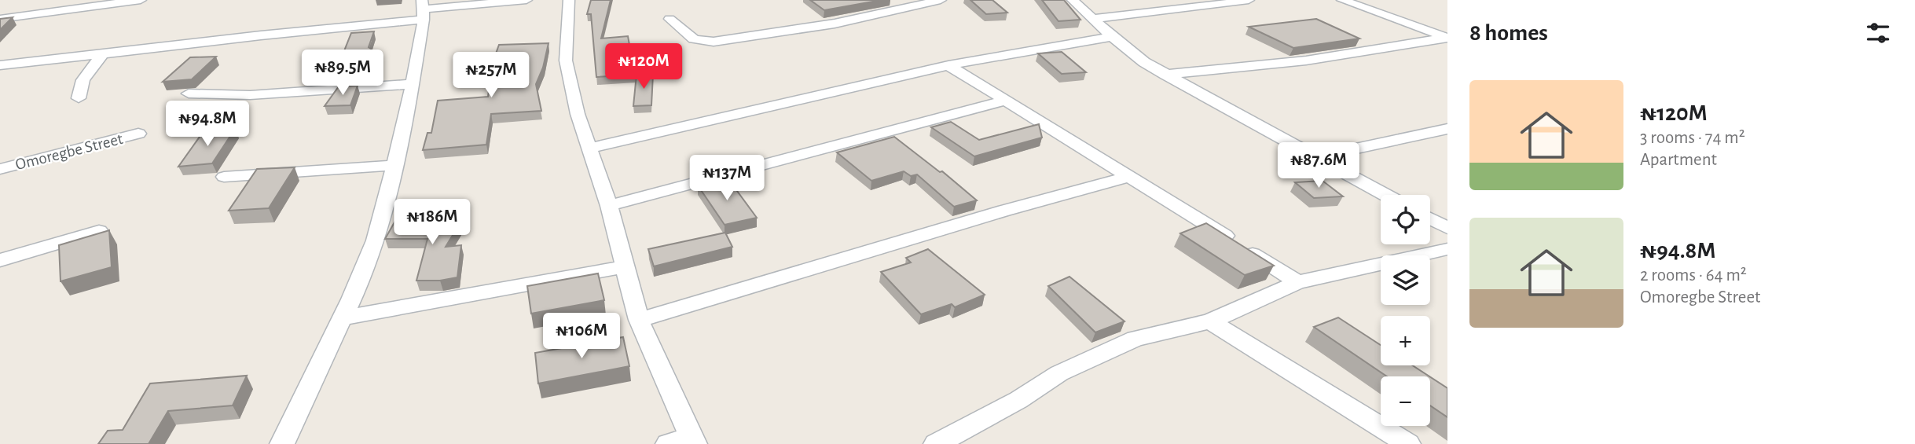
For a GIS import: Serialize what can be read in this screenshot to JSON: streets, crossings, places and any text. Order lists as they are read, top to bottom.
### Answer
{
  "streets": {
    "street": ["Omoregbe Street"]
  },
  "page": {
    "heading": "8 homes",
    "price": [
      "₦120M",
      "₦89.5M",
      "₦257M",
      "₦94.8M",
      "₦87.6M",
      "₦137M",
      "₦186M",
      "₦106M"
    ],
    "list": [
      {
        "name": "₦120M",
        "note": "3 rooms · 74 m² · Apartment"
      },
      {
        "name": "₦94.8M",
        "note": "2 rooms · 64 m² · Omoregbe Street"
      }
    ],
    "map_buttons": ["+", "−"]
  }
}
